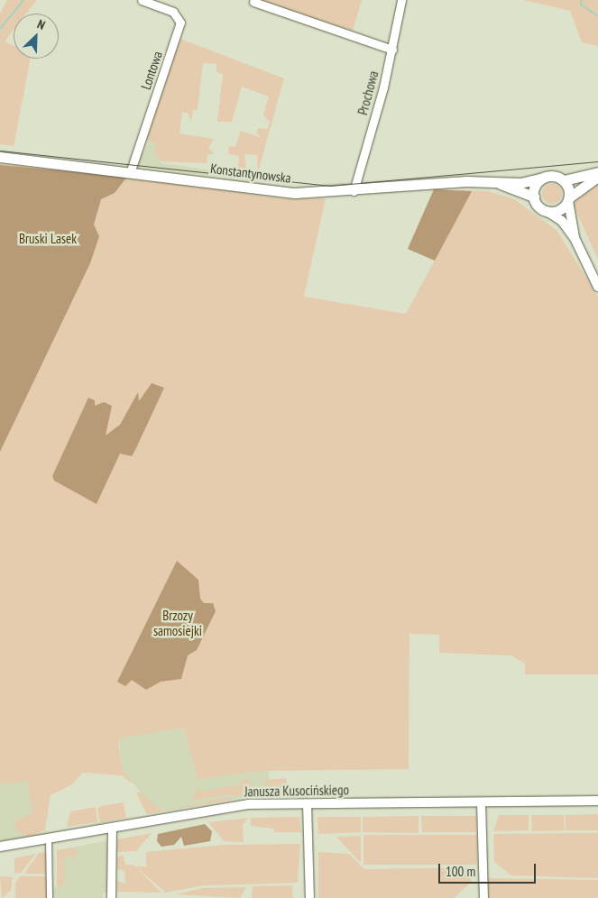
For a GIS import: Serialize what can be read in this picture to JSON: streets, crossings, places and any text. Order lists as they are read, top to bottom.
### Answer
{
  "streets": {
    "main road": ["Konstantynowska"],
    "street": ["Lontowa", "Prochowa", "Janusza Kusocińskiego"]
  },
  "crossings": [
    ["Lontowa", "Konstantynowska"],
    ["Prochowa", "Konstantynowska"]
  ],
  "parks": ["Bruski Lasek", "Brzozy samosiejki"],
  "scale_bar": "100 m",
  "north": "top right"
}
